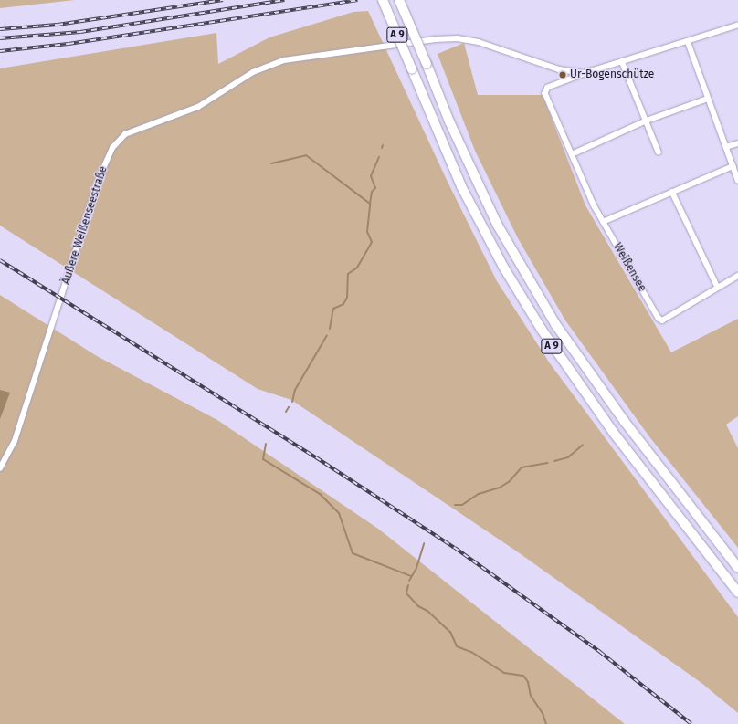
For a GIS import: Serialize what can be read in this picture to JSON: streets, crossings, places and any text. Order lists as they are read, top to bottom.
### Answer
{
  "streets": {
    "highway": ["A 9"],
    "street": ["Äußere Weißenseestraße", "Weißensee"]
  },
  "places": ["Ur-Bogenschütze"]
}
